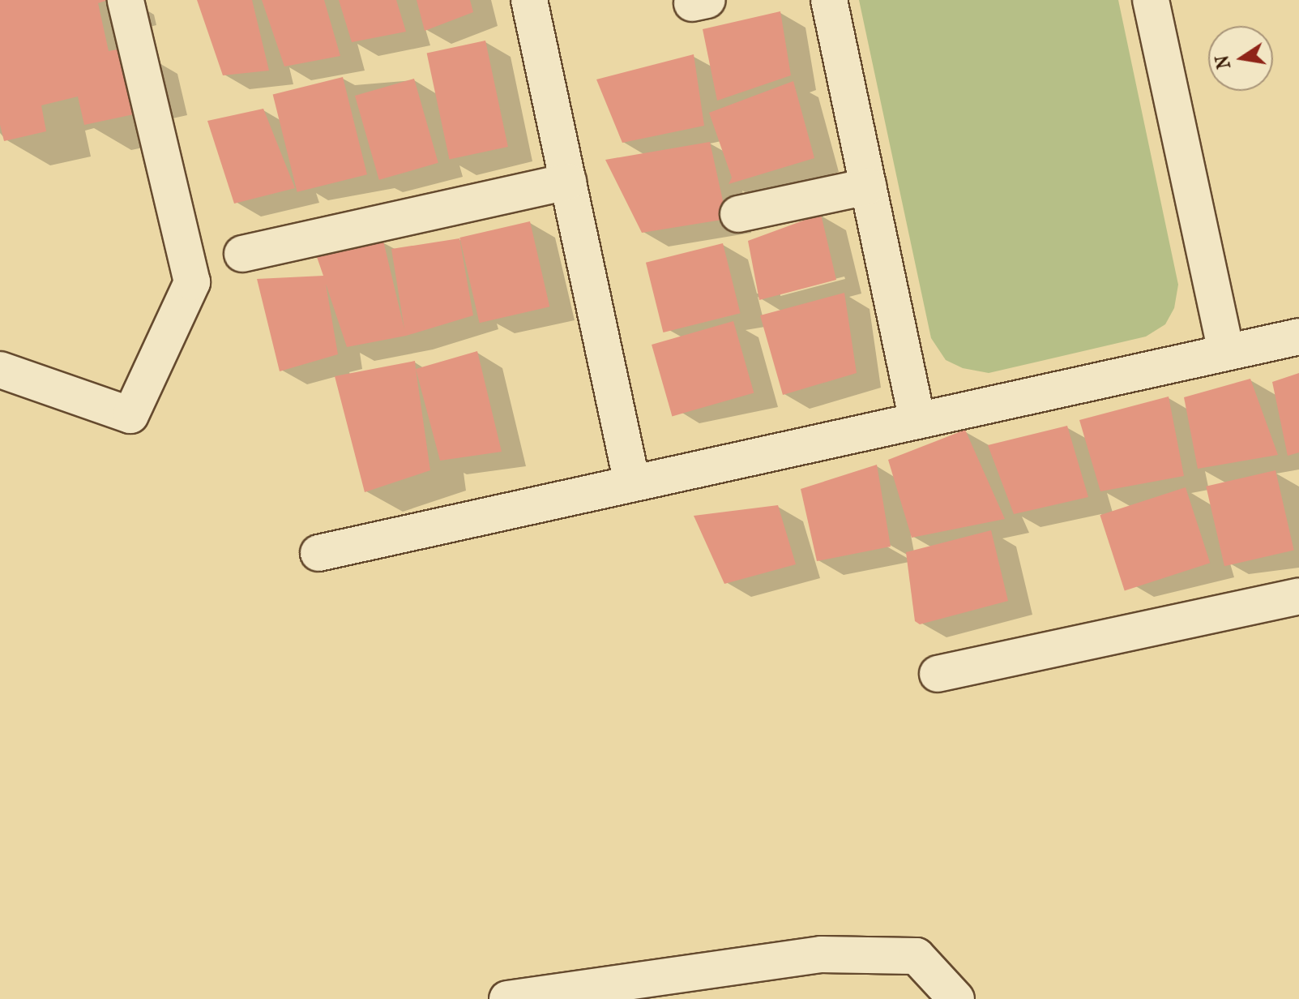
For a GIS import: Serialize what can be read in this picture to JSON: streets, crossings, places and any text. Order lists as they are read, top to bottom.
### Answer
{
  "north": "left"
}
